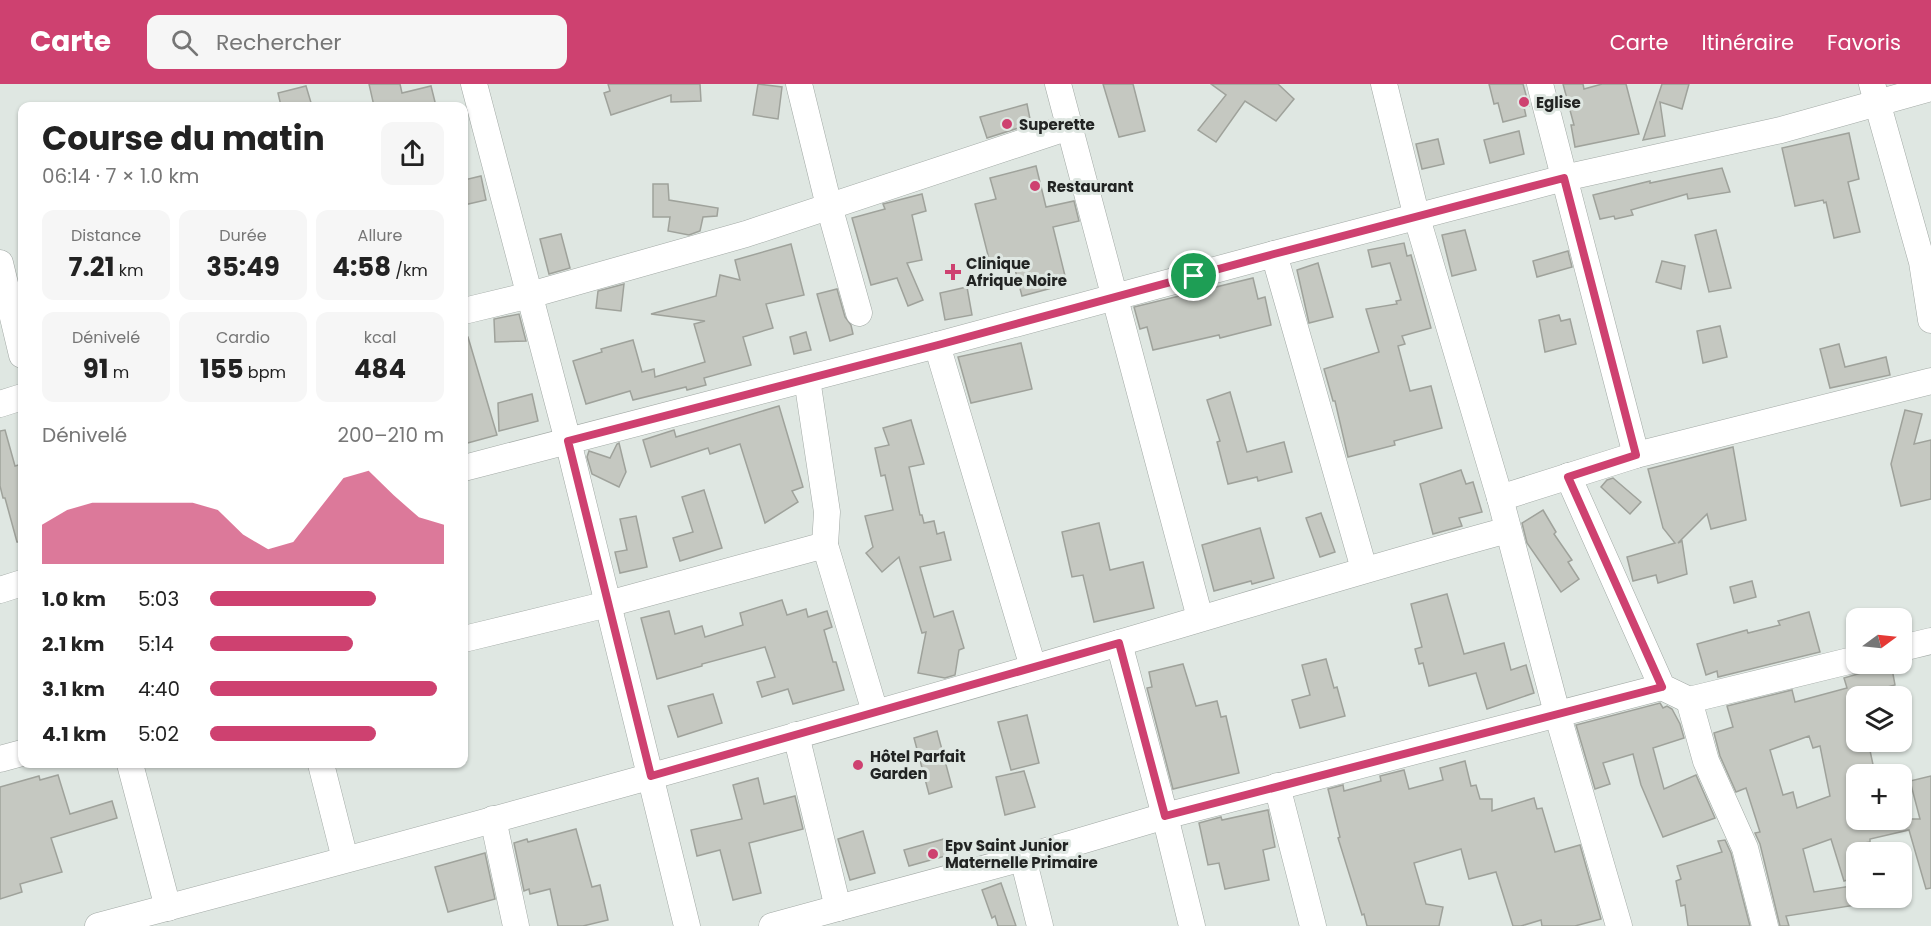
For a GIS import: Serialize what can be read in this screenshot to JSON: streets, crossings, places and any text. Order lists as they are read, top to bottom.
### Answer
{
  "places": {
    "other": [
      "Eglise",
      "Superette",
      "Restaurant",
      "Hôtel Parfait Garden",
      "Epv Saint Junior Maternelle Primaire"
    ],
    "health": ["Clinique Afrique Noire"]
  },
  "north": "right",
  "page": {
    "header": "Carte",
    "search": "Rechercher",
    "nav": ["Carte", "Itinéraire", "Favoris"],
    "heading": ["Course du matin", "06:14 · 7 × 1.0 km"],
    "stats": [
      ["Distance", "7.21 km"],
      ["Durée", "35:49"],
      ["Allure", "4:58 /km"],
      ["Dénivelé", "91 m"],
      ["Cardio", "155 bpm"],
      ["kcal", "484"]
    ],
    "chart": ["Dénivelé", "200–210 m"],
    "list": [
      {
        "name": "1.0 km",
        "note": "5:03"
      },
      {
        "name": "2.1 km",
        "note": "5:14"
      },
      {
        "name": "3.1 km",
        "note": "4:40"
      },
      {
        "name": "4.1 km",
        "note": "5:02"
      }
    ],
    "map_buttons": ["+", "−"]
  }
}
